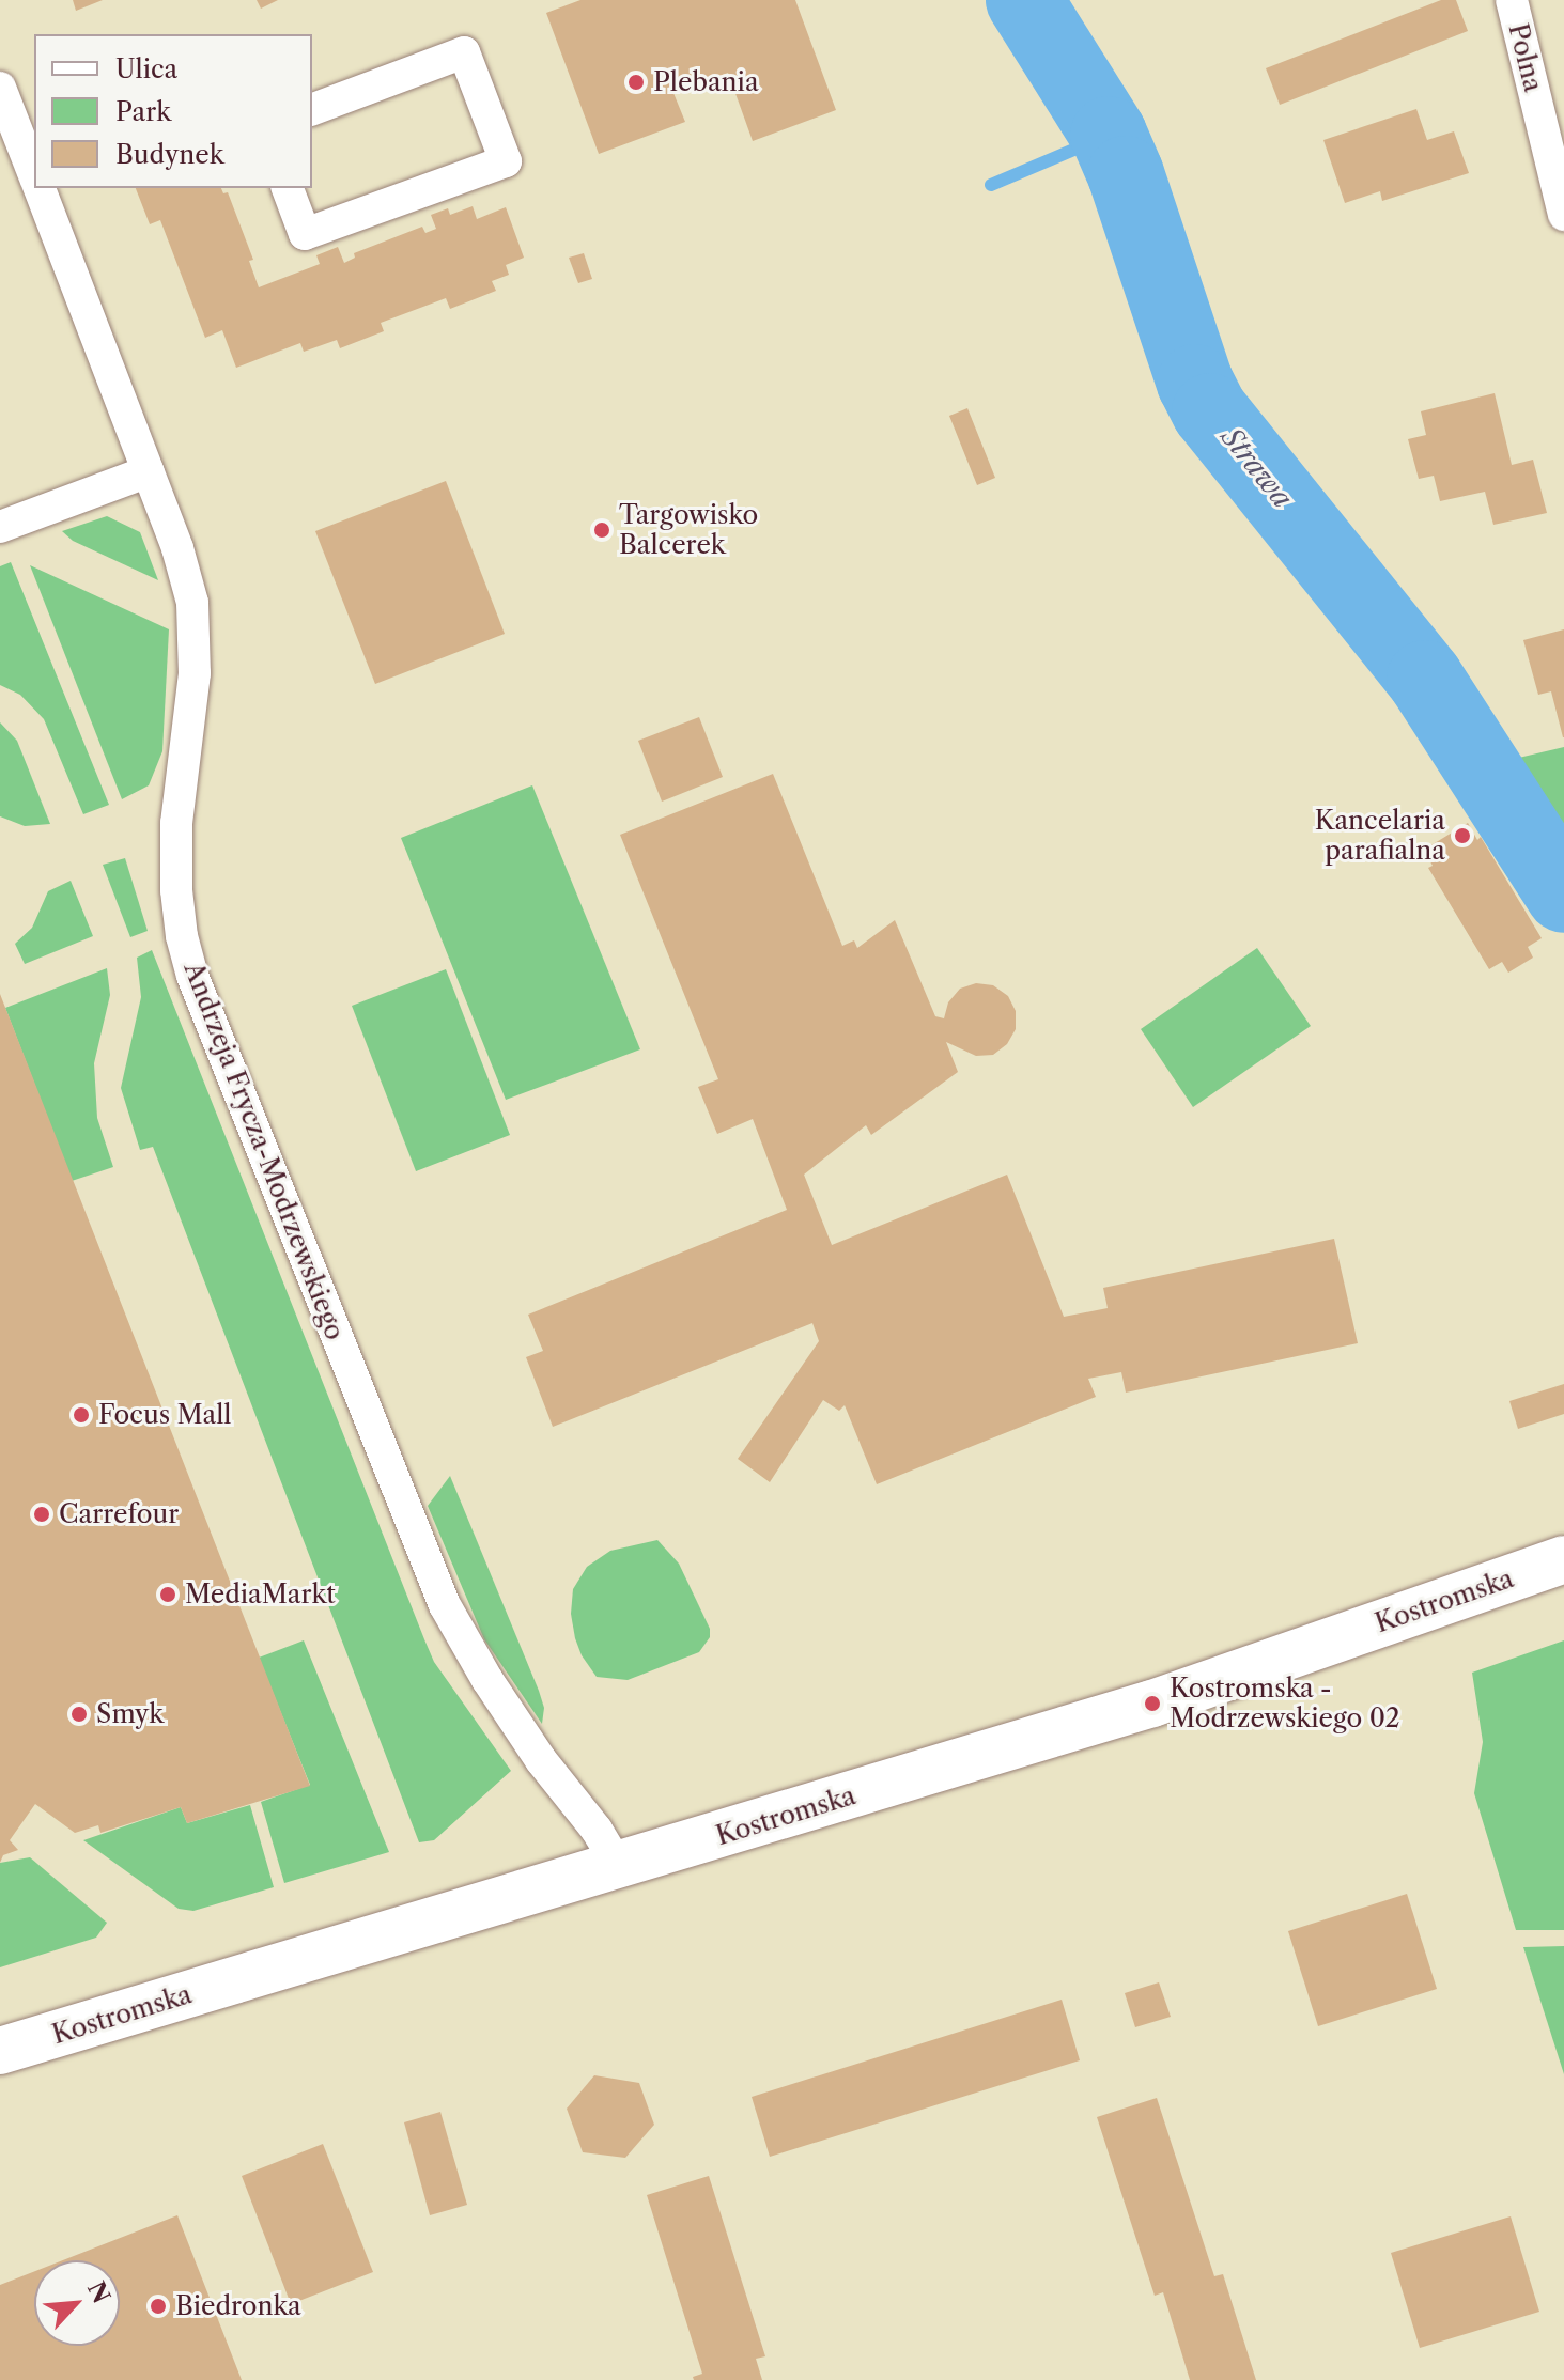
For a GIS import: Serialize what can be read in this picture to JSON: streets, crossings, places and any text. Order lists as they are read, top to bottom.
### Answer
{
  "streets": {
    "street": ["Polna", "Andrzeja Frycza-Modrzewskiego", "Kostromska"]
  },
  "crossings": [
    ["Andrzeja Frycza-Modrzewskiego", "Kostromska"]
  ],
  "water": ["Strawa"],
  "places": [
    "Plebania",
    "Targowisko Balcerek",
    "Kancelaria parafialna",
    "Focus Mall",
    "Carrefour",
    "MediaMarkt",
    "Kostromska - Modrzewskiego 02",
    "Smyk",
    "Biedronka"
  ],
  "legend": ["Ulica", "Park", "Budynek"],
  "north": "top right"
}
